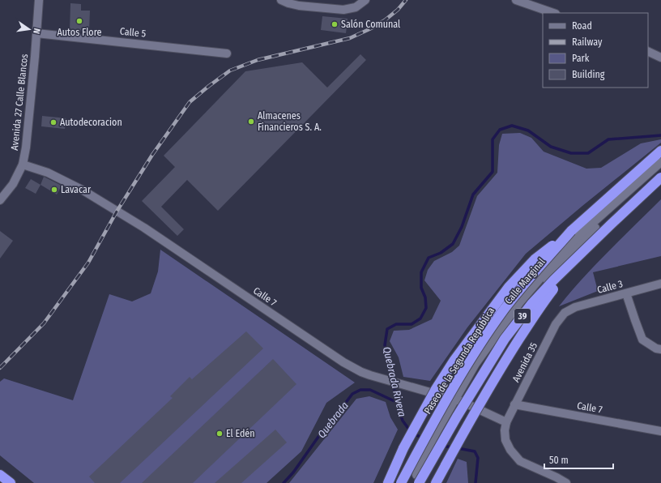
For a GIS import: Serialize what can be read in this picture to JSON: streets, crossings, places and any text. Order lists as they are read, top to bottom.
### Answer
{
  "streets": {
    "highway": ["39", "Paseo de la Segunda República"],
    "street": [
      "Calle 5",
      "Avenida 27 Calle Blancos",
      "Calle Marginal",
      "Calle 3",
      "Calle 7",
      "Avenida 35"
    ]
  },
  "crossings": [
    ["Calle 5", "Avenida 27 Calle Blancos"],
    ["Avenida 27 Calle Blancos", "Calle 7"],
    ["Calle Marginal", "Calle 7"],
    ["Calle Marginal", "39"],
    ["Calle 3", "Avenida 35"],
    ["Calle 7", "Avenida 35"]
  ],
  "water": ["Quebrada Rivera", "Quebrada"],
  "places": [
    "Autos Flore",
    "Salón Comunal",
    "Almacenes Financieros S. A.",
    "Autodecoracion",
    "Lavacar",
    "El Edén"
  ],
  "legend": [
    "Road",
    "Railway",
    "Park",
    "Building"
  ],
  "scale_bar": "50 m",
  "north": "right"
}
